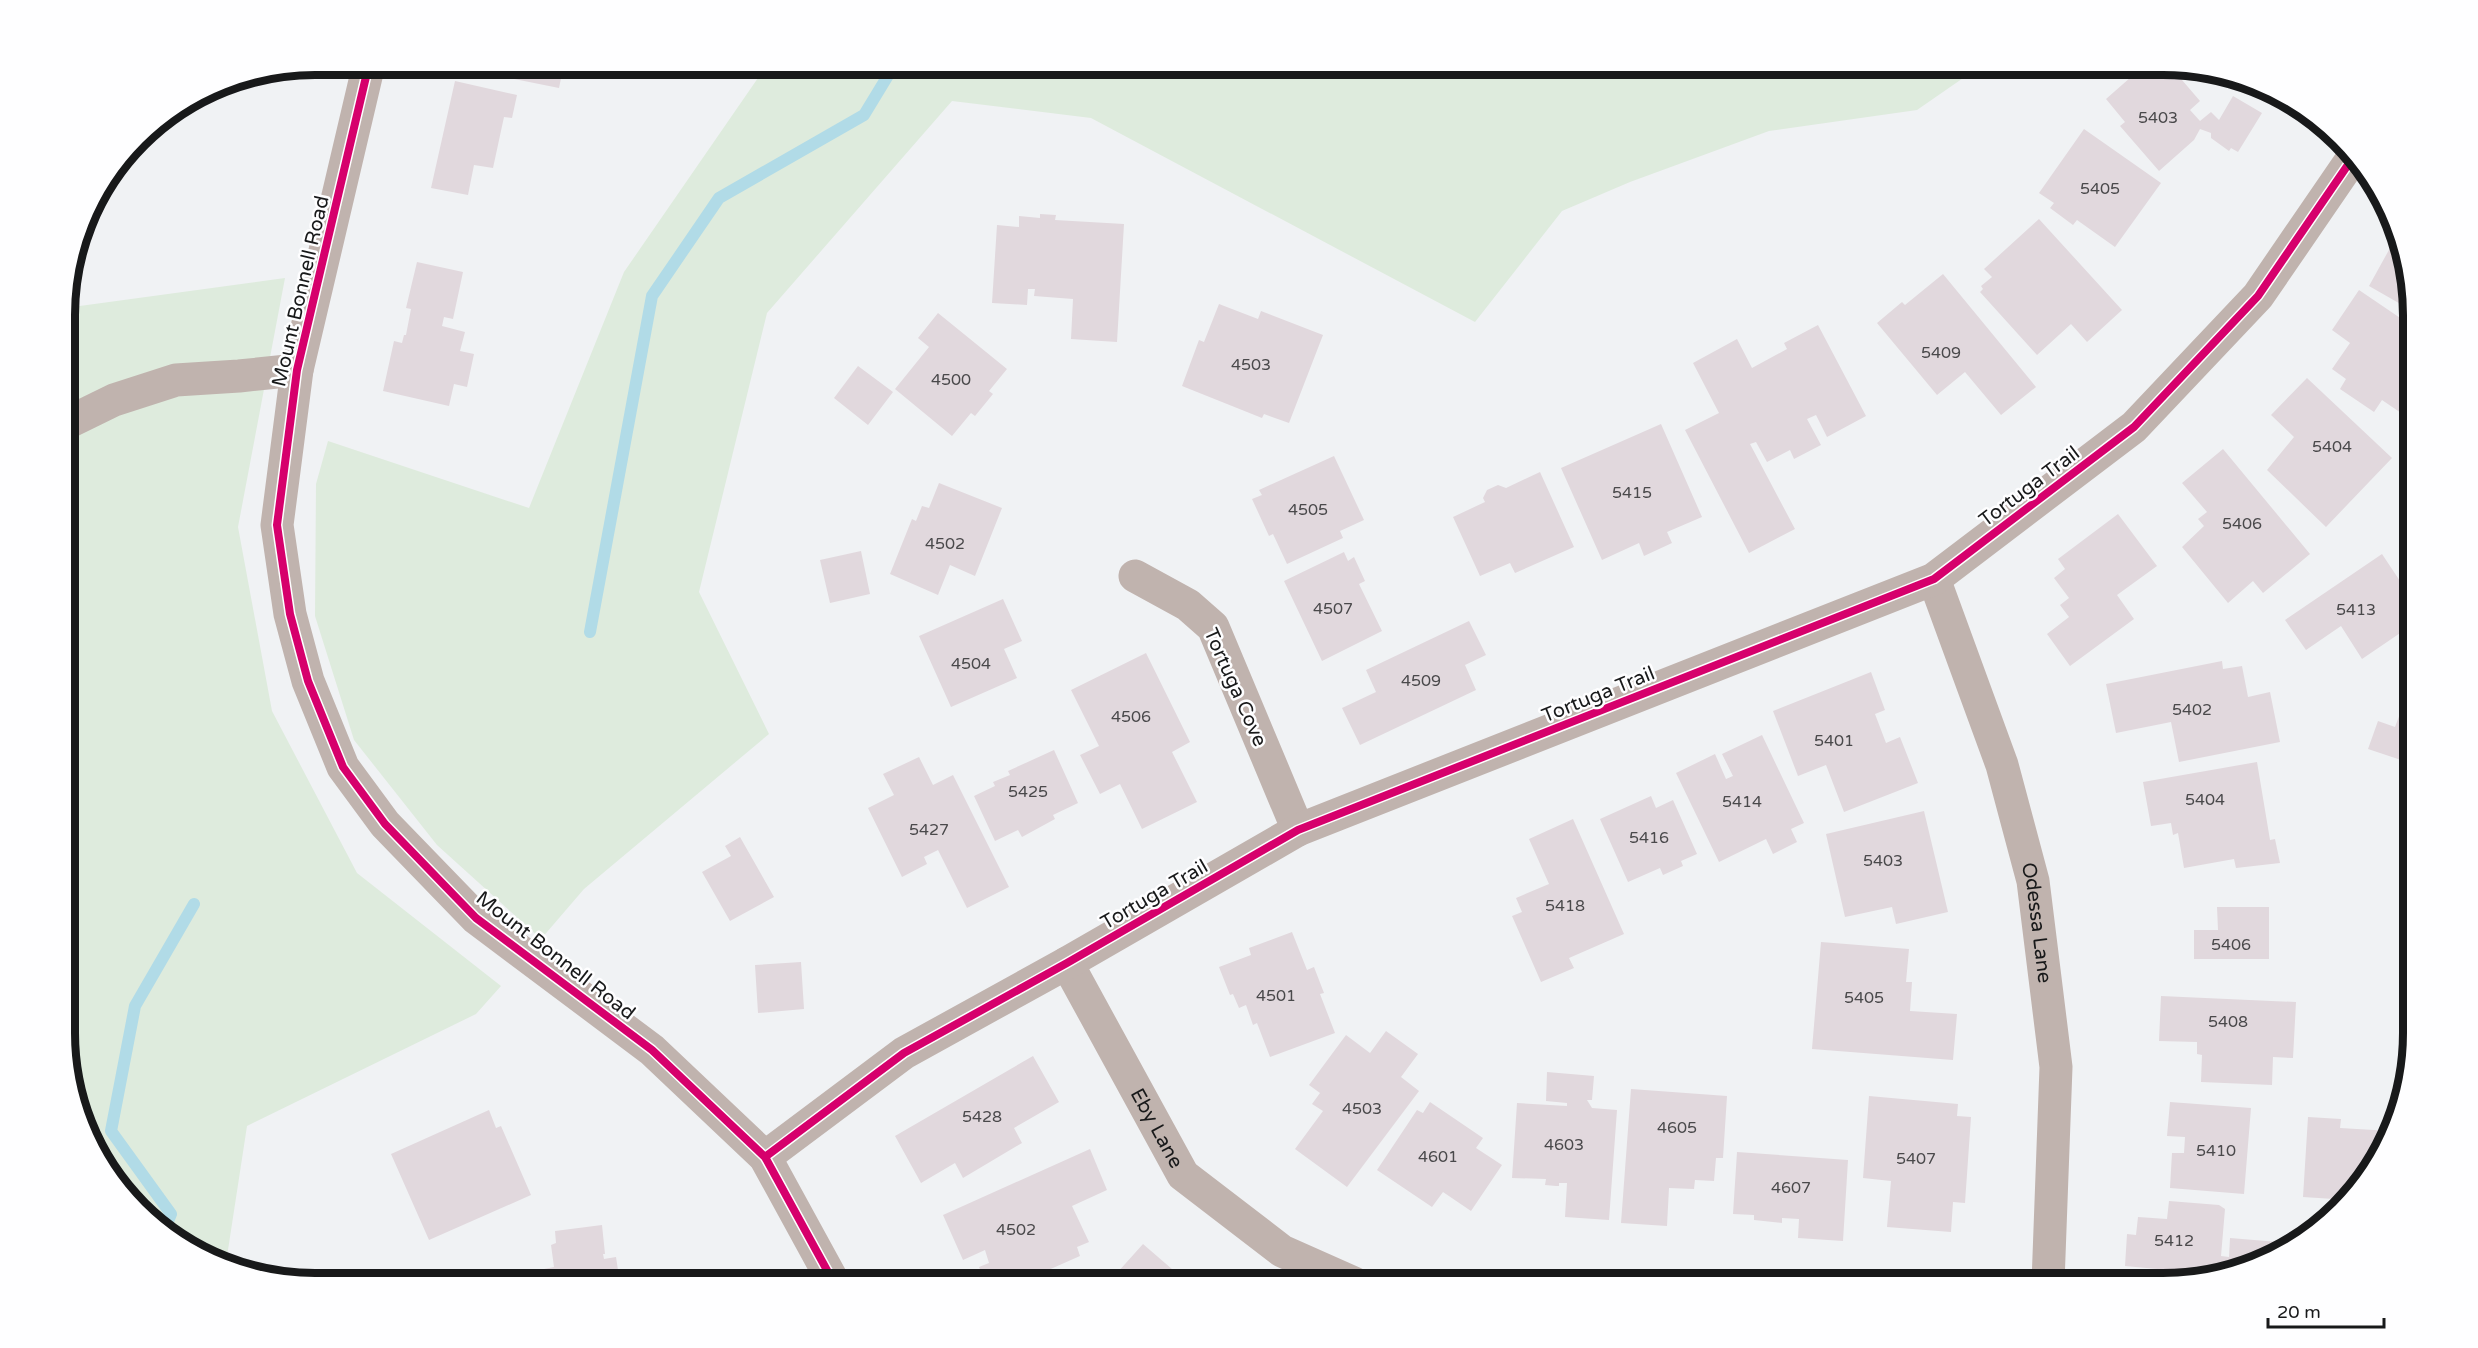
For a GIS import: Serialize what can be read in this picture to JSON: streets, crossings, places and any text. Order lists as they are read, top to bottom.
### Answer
{
  "streets": {
    "street": [
      "Mount Bonnell Road",
      "Tortuga Trail",
      "Tortuga Cove",
      "Odessa Lane",
      "Eby Lane"
    ]
  },
  "crossings": [
    ["Mount Bonnell Road", "Tortuga Trail"],
    ["Tortuga Trail", "Tortuga Cove"],
    ["Tortuga Trail", "Odessa Lane"],
    ["Tortuga Trail", "Eby Lane"]
  ],
  "house_numbers": [
    "5403",
    "5405",
    "5409",
    "4503",
    "4500",
    "5404",
    "5415",
    "4505",
    "5406",
    "4502",
    "4507",
    "5413",
    "4504",
    "4509",
    "5402",
    "4506",
    "5401",
    "5425",
    "5404",
    "5414",
    "5427",
    "5416",
    "5403",
    "5418",
    "5406",
    "4501",
    "5405",
    "5408",
    "4503",
    "5428",
    "4605",
    "4603",
    "5410",
    "4601",
    "5407",
    "4607",
    "4502",
    "5412"
  ],
  "scale_bar": "20 m"
}
